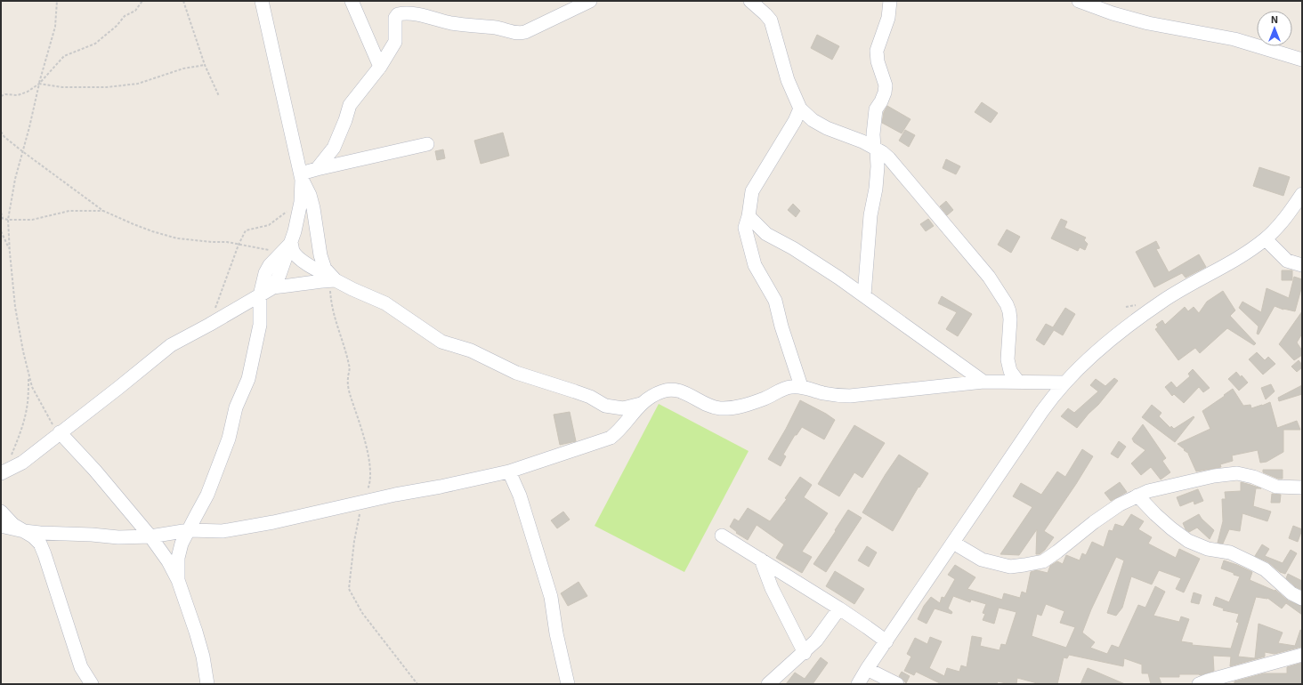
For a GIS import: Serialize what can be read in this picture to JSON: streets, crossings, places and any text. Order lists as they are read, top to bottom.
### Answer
{
  "north": "top"
}
